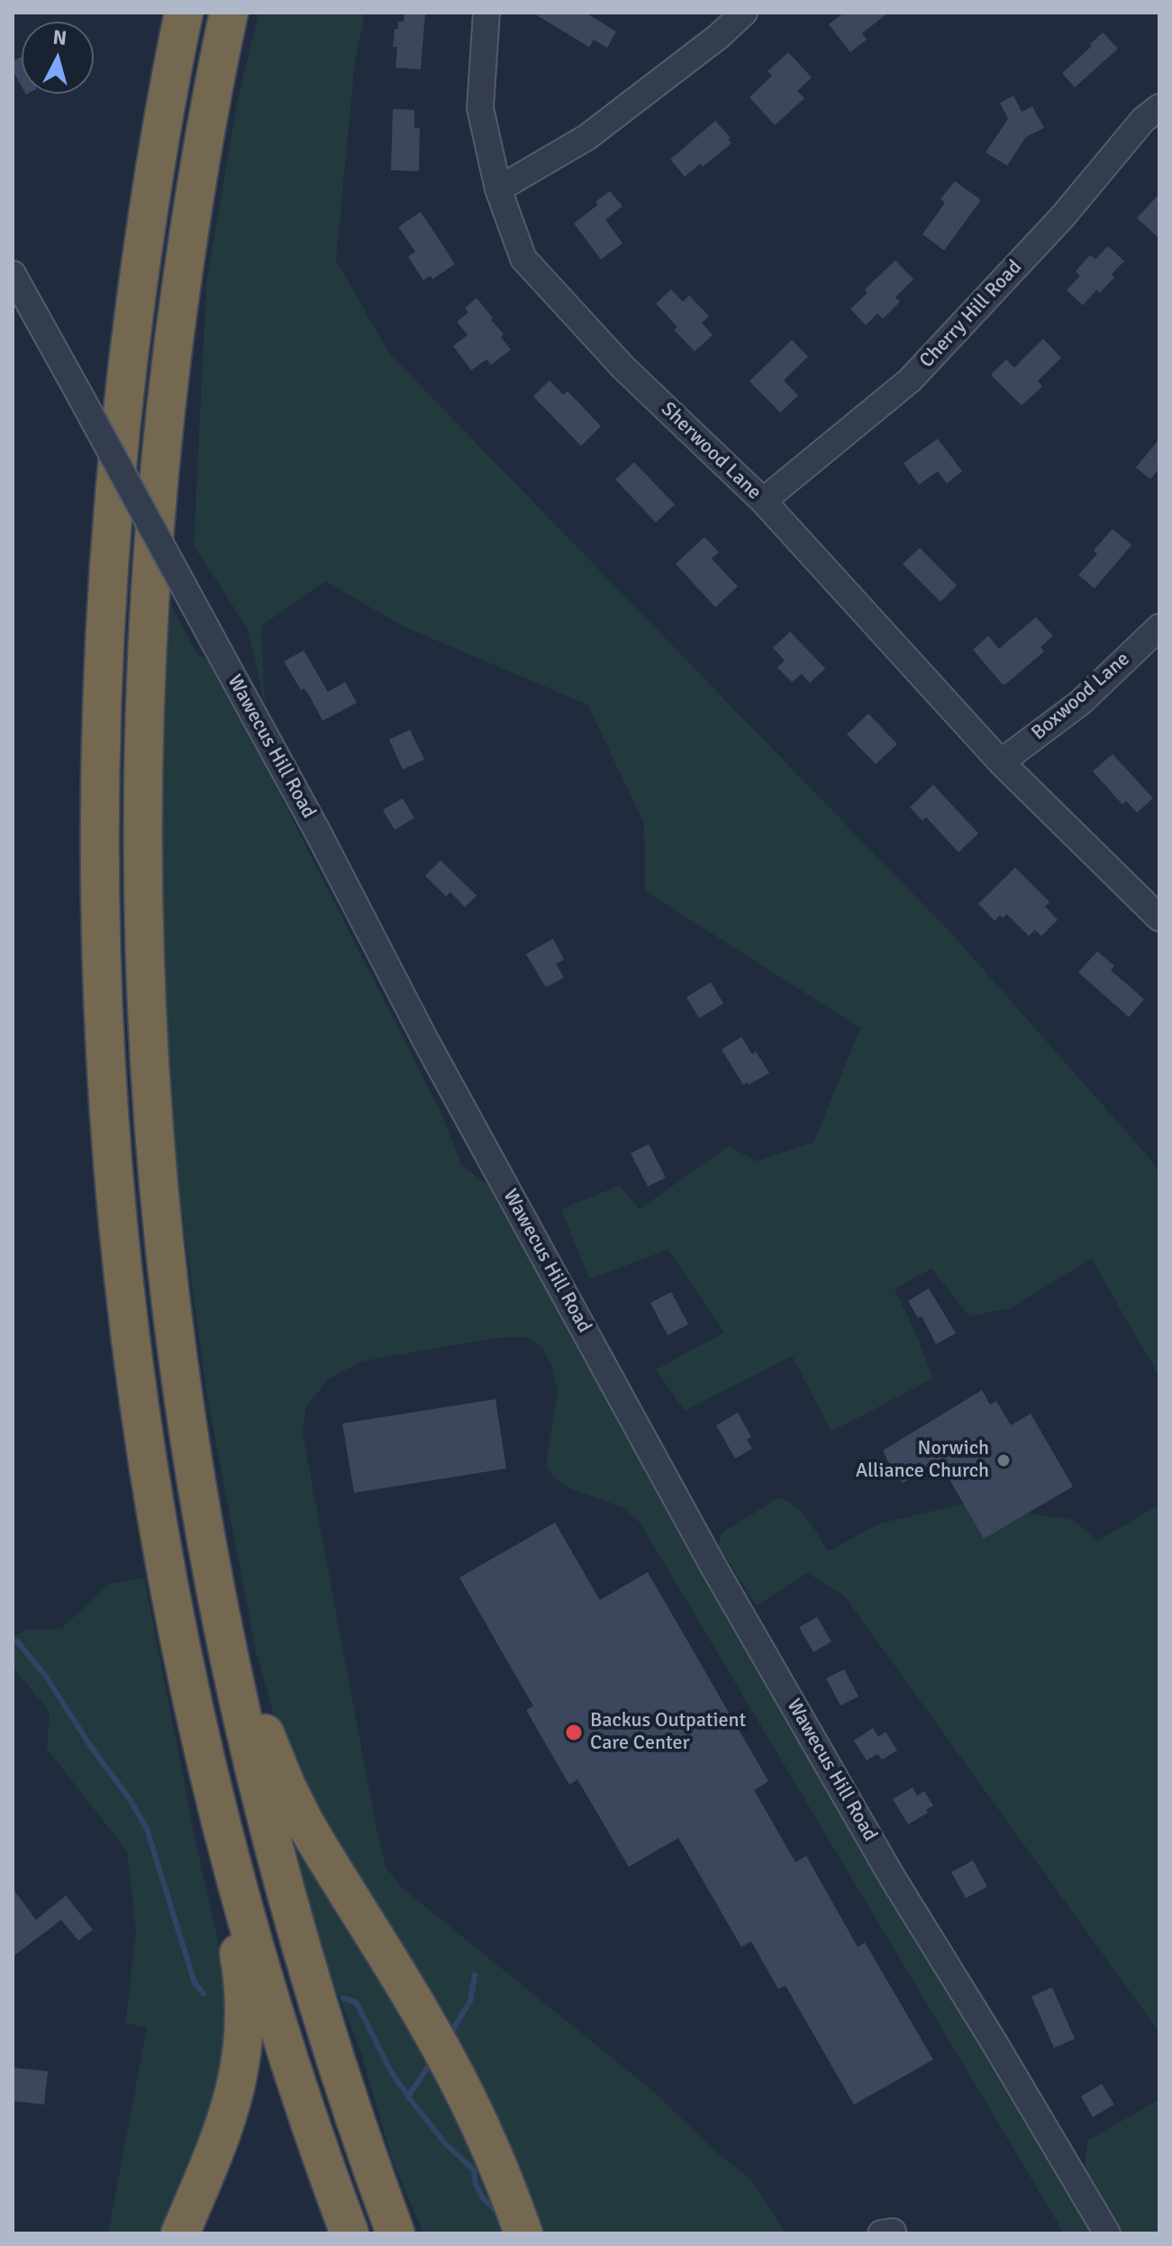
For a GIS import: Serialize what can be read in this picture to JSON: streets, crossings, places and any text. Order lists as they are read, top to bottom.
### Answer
{
  "streets": {
    "street": [
      "Cherry Hill Road",
      "Sherwood Lane",
      "Boxwood Lane",
      "Wawecus Hill Road"
    ]
  },
  "crossings": [
    ["Cherry Hill Road", "Sherwood Lane"],
    ["Sherwood Lane", "Boxwood Lane"]
  ],
  "places": ["Norwich Alliance Church", "Backus Outpatient Care Center"],
  "north": "top"
}
